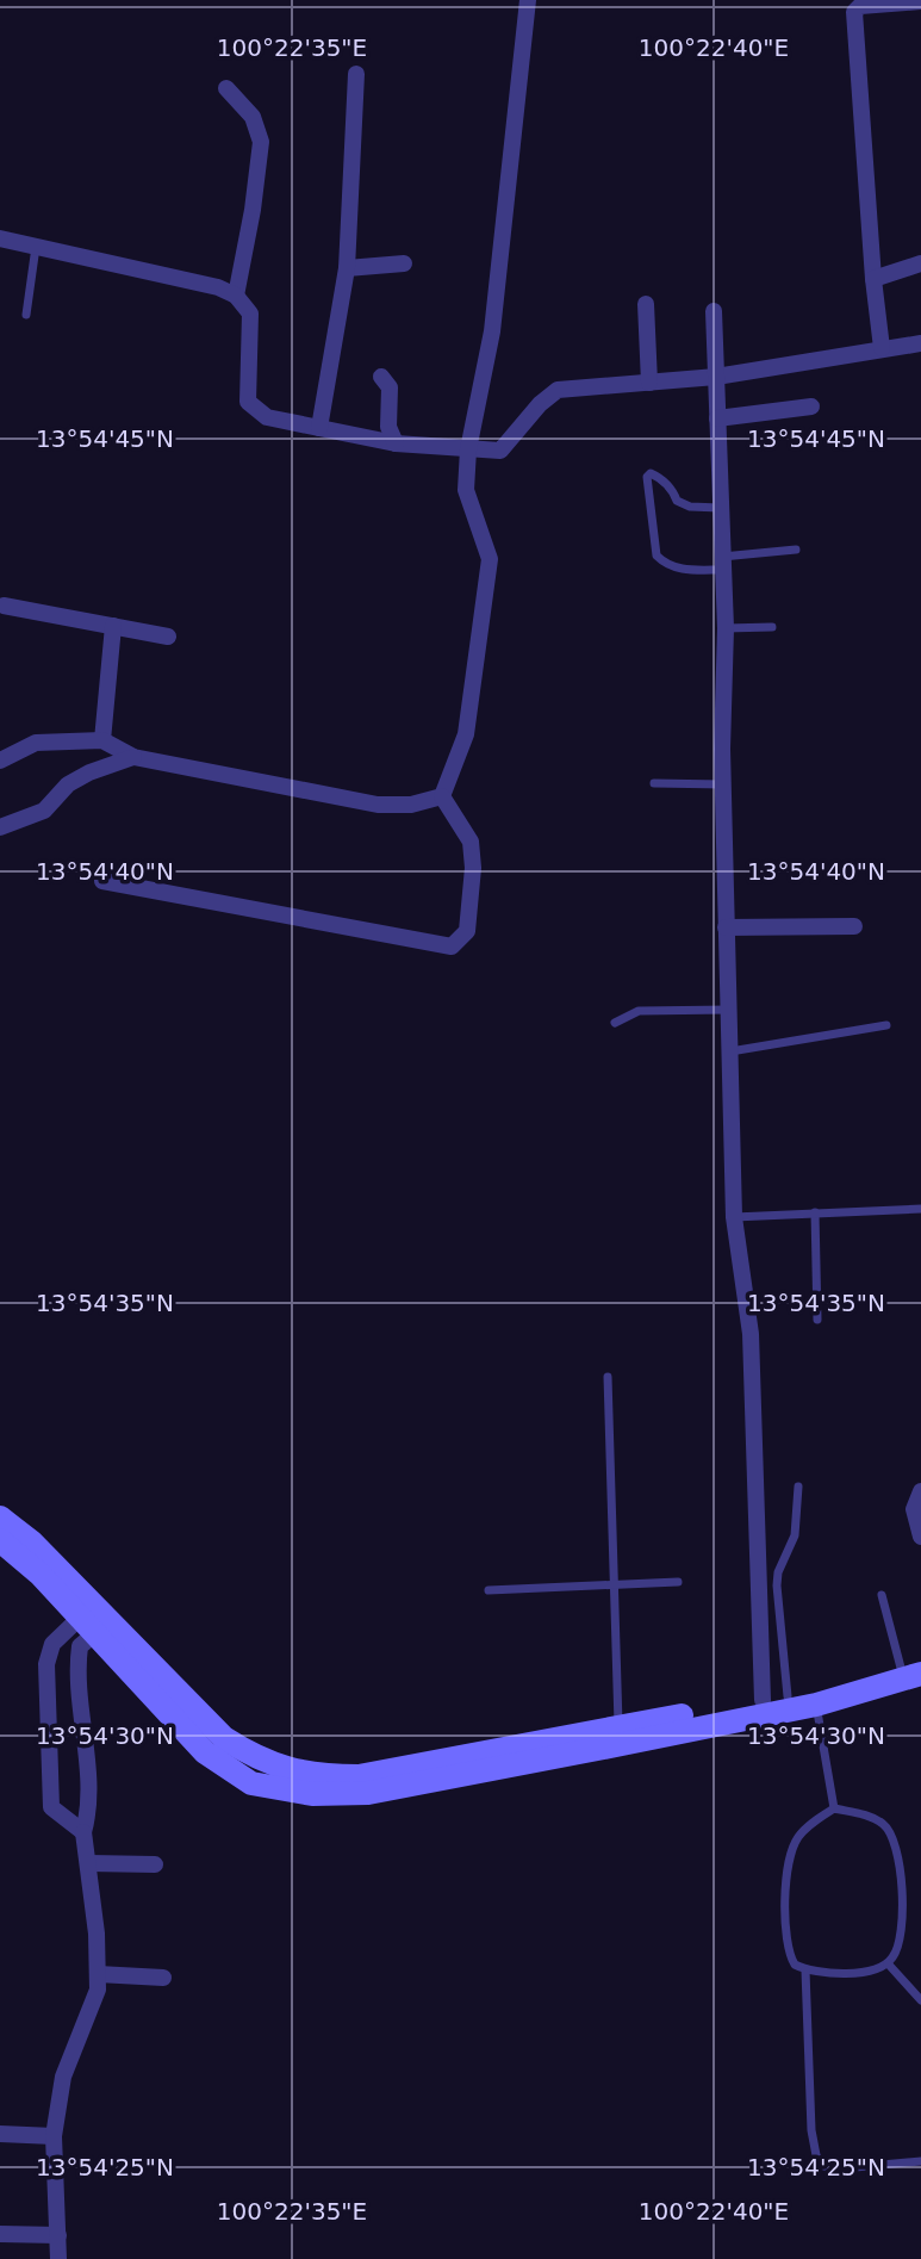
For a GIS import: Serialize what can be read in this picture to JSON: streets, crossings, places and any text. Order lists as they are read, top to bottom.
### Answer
{
  "coordinates": [
    "100°22'35\"E",
    "100°22'40\"E",
    "13°54'45\"N",
    "13°54'40\"N",
    "13°54'35\"N",
    "13°54'30\"N",
    "13°54'25\"N"
  ]
}
